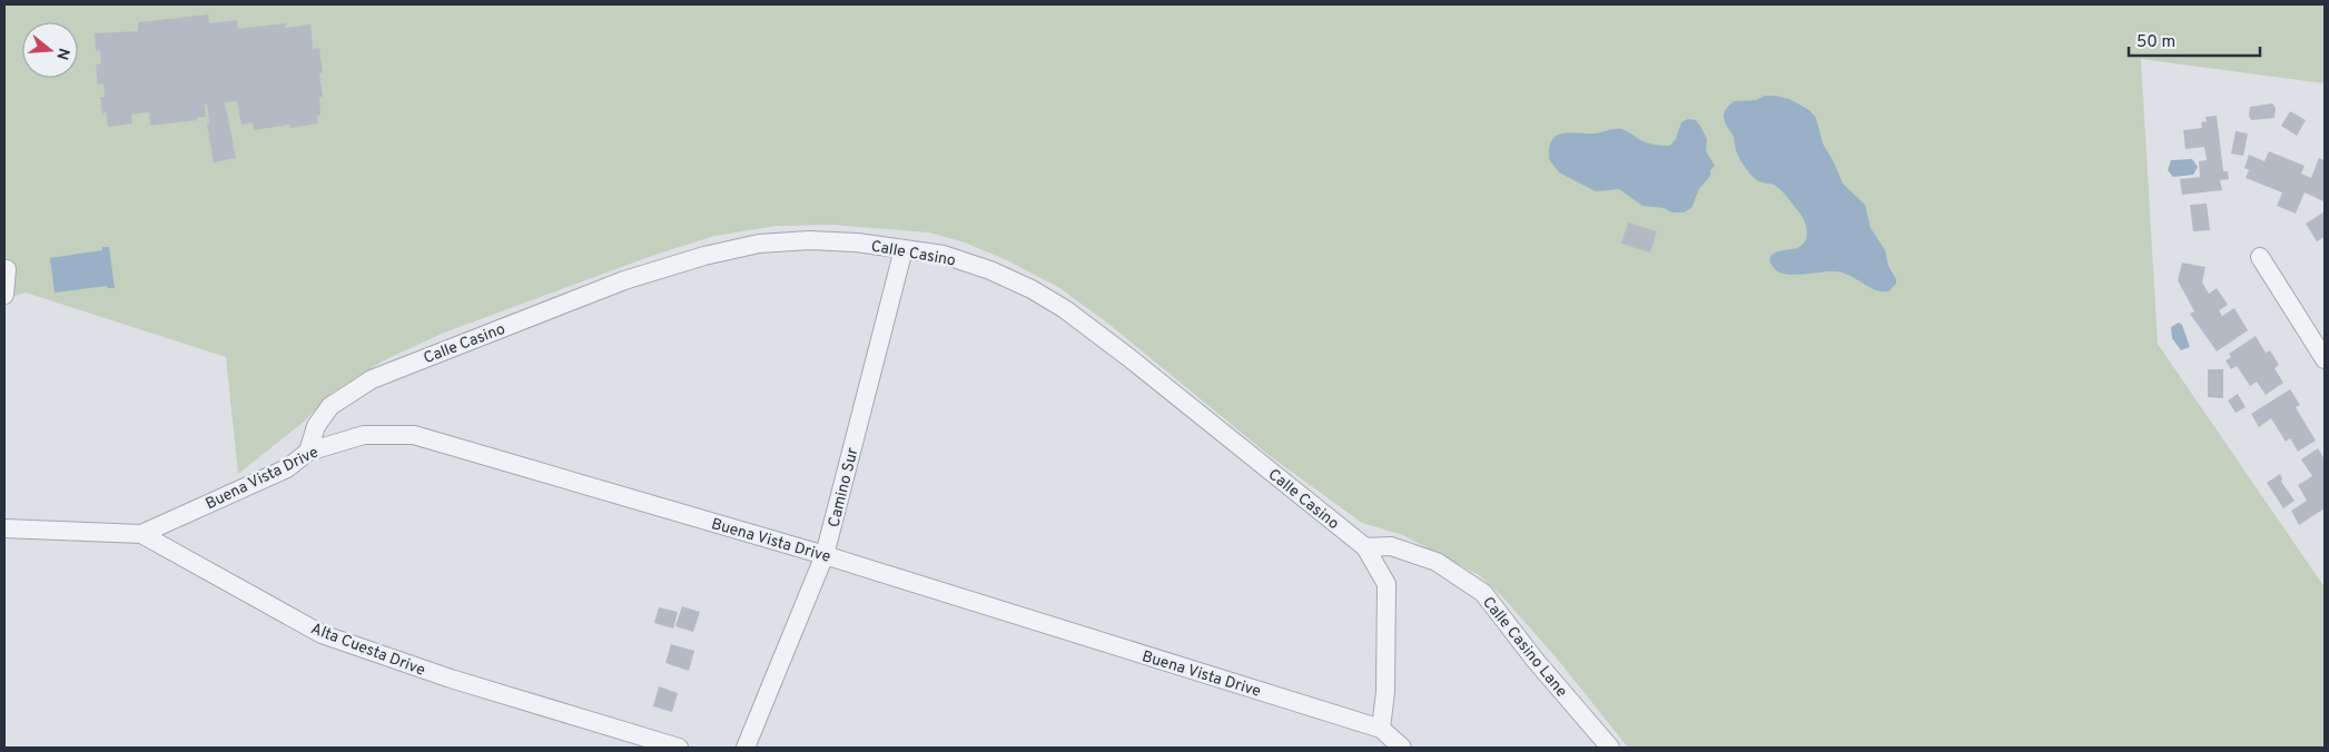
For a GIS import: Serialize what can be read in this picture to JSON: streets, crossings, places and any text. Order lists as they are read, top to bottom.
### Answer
{
  "streets": {
    "street": [
      "Calle Casino",
      "Buena Vista Drive",
      "Camino Sur",
      "Calle Casino Lane",
      "Alta Cuesta Drive"
    ]
  },
  "crossings": [
    ["Calle Casino", "Buena Vista Drive"],
    ["Calle Casino", "Camino Sur"],
    ["Calle Casino", "Calle Casino Lane"],
    ["Buena Vista Drive", "Camino Sur"],
    ["Buena Vista Drive", "Alta Cuesta Drive"]
  ],
  "scale_bar": "50 m",
  "north": "right"
}
